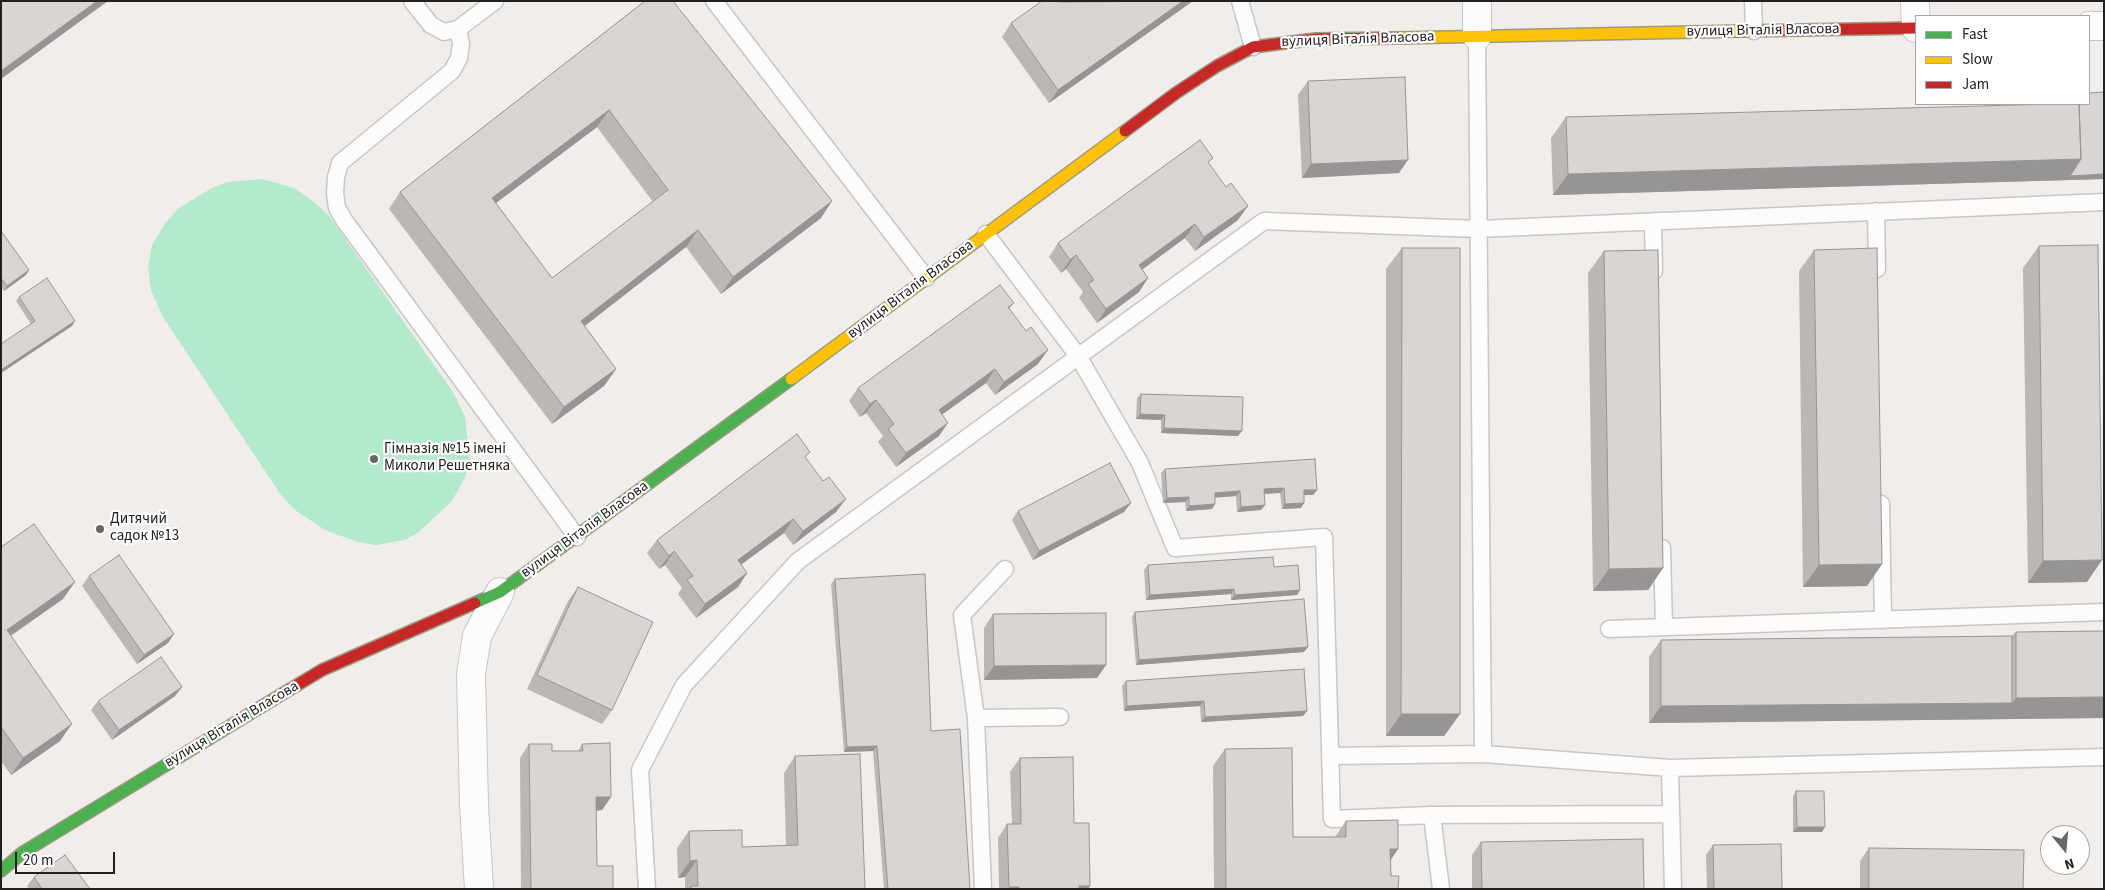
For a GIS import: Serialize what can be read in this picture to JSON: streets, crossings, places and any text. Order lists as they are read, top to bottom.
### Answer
{
  "streets": {
    "street": ["вулиця Віталія Власова"]
  },
  "places": ["Гімназія №15 імені Миколи Решетняка", "Дитячий садок №13"],
  "legend": ["Fast", "Slow", "Jam"],
  "scale_bar": "20 m",
  "north": "bottom"
}
